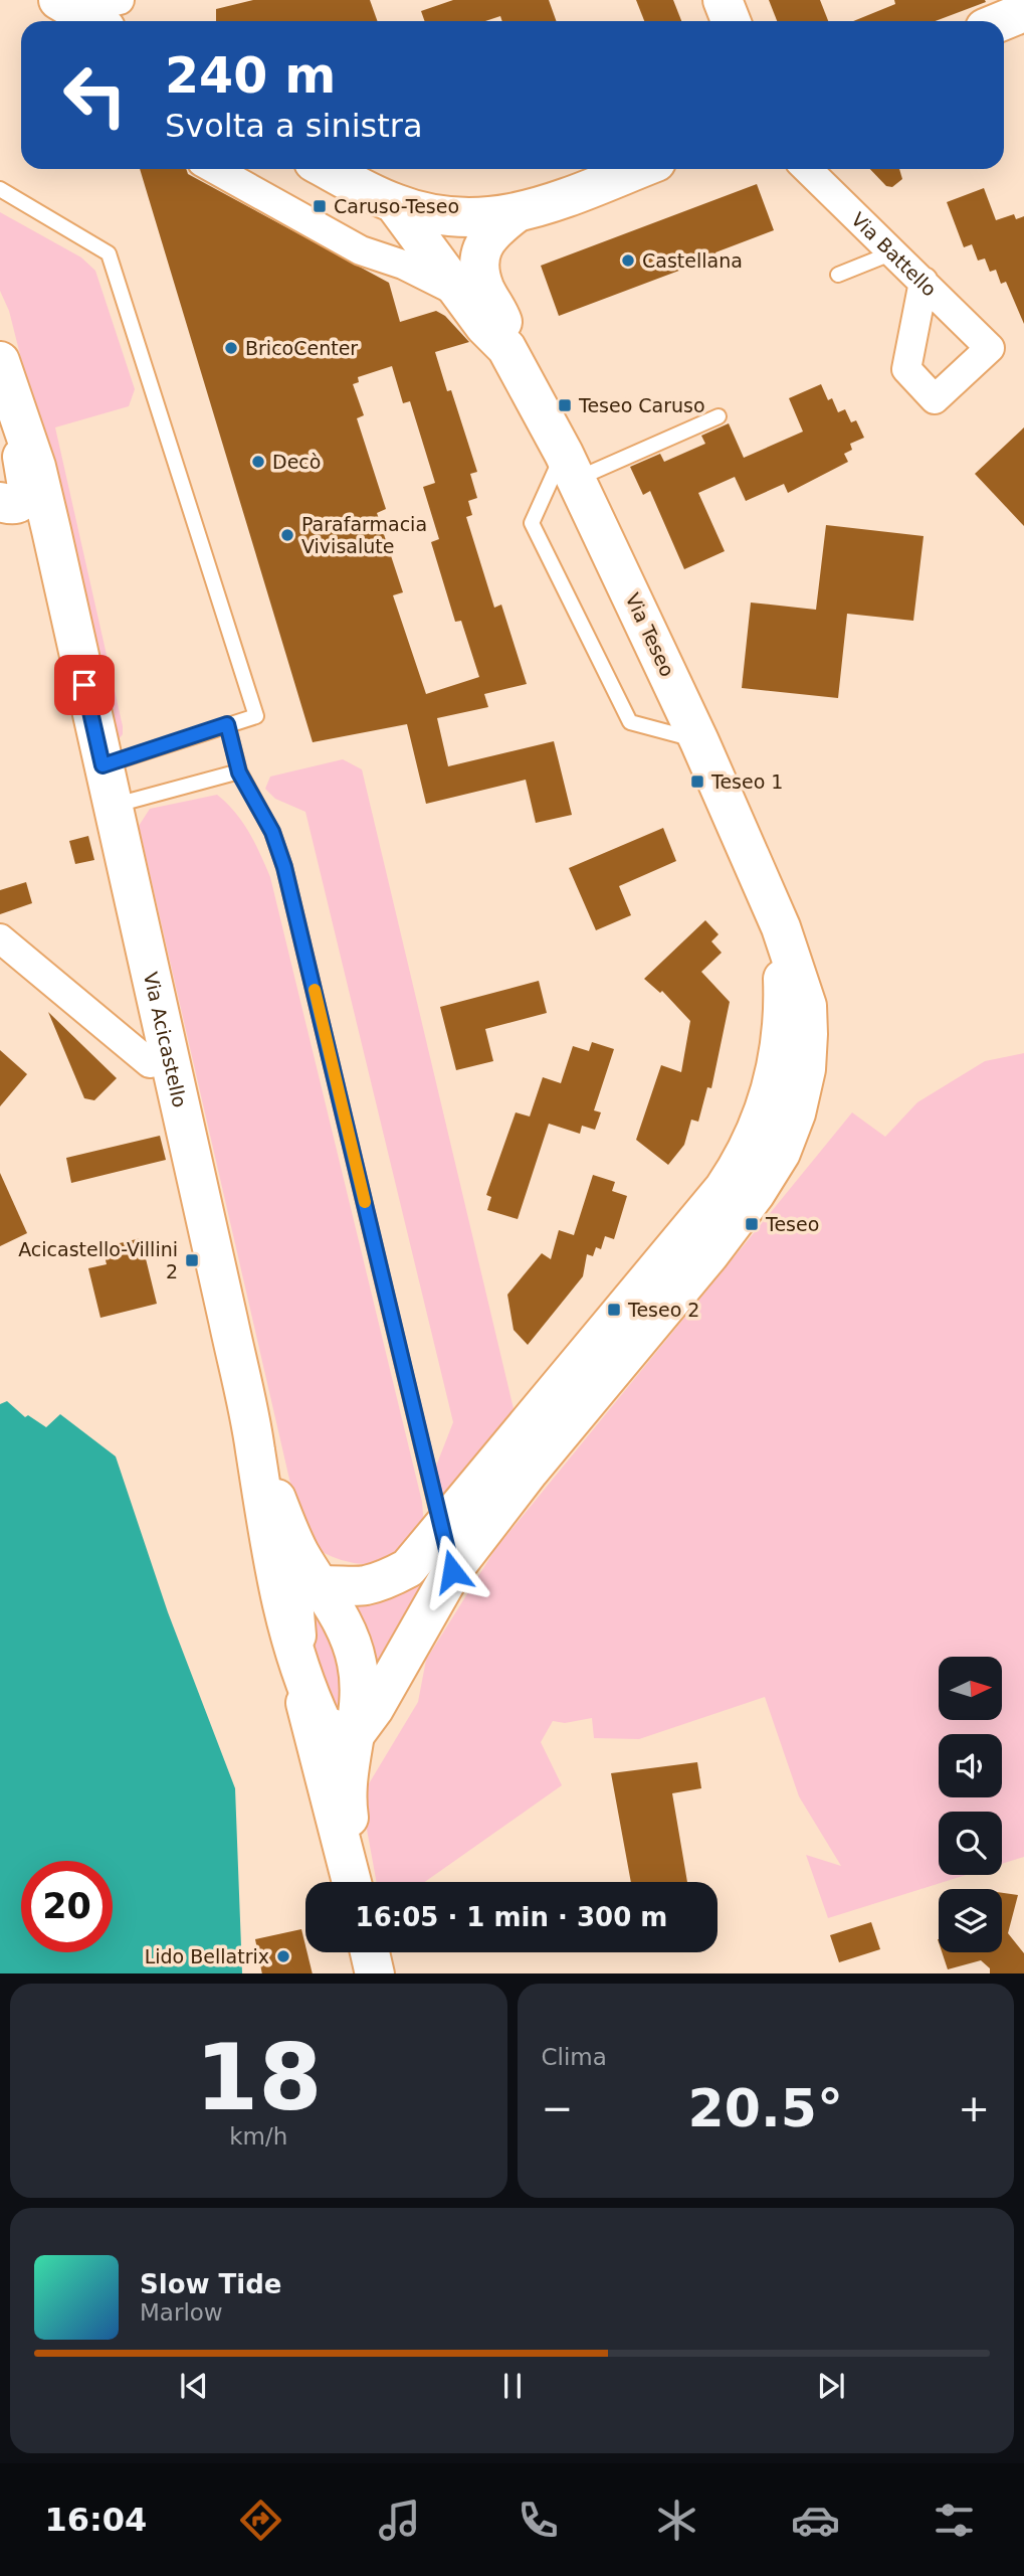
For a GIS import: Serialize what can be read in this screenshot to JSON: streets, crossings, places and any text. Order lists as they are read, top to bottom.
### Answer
{
  "streets": {
    "main road": ["Via Teseo", "Via Acicastello"],
    "street": ["Via Battello"]
  },
  "places": {
    "transit": [
      "Caruso-Teseo",
      "Teseo Caruso",
      "Teseo 1",
      "Teseo",
      "Acicastello-Villini 2",
      "Teseo 2"
    ],
    "other": [
      "Castellana",
      "BricoCenter",
      "Decò",
      "Parafarmacia Vivisalute",
      "Lido Bellatrix"
    ]
  },
  "north": "right",
  "page": {
    "turn": ["240 m", "Svolta a sinistra"],
    "limit": "20",
    "trip": "16:05 · 1 min · 300 m",
    "tile": [
      ["18", "km/h"],
      "Clima"
    ],
    "heat": ["−", "20.5°", "+"],
    "song": ["Slow Tide", "Marlow"],
    "tabs": "16:04"
  }
}
